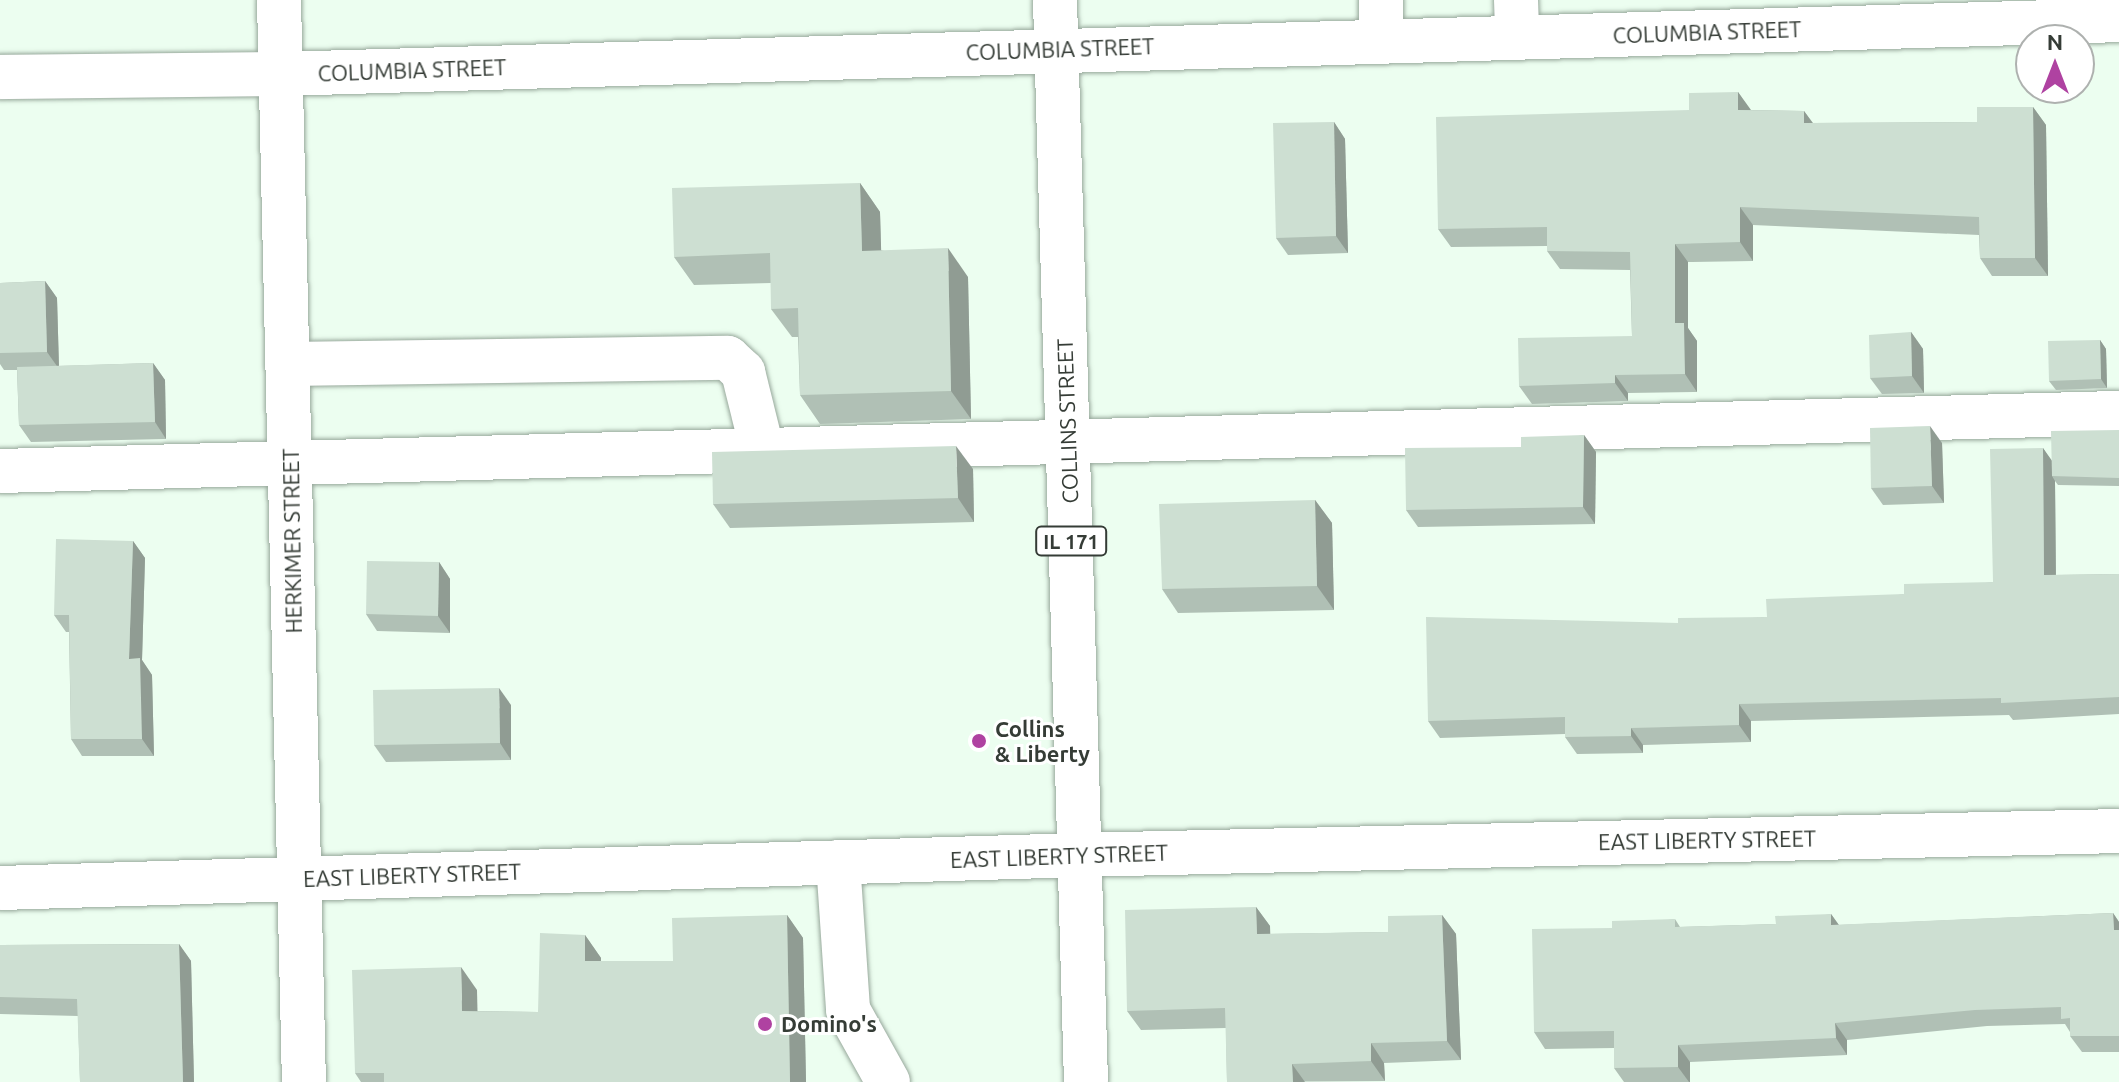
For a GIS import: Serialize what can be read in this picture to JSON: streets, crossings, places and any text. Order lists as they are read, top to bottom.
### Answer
{
  "streets": {
    "street": [
      "COLUMBIA STREET",
      "COLLINS STREET",
      "HERKIMER STREET",
      "IL 171",
      "EAST LIBERTY STREET"
    ]
  },
  "crossings": [
    ["COLUMBIA STREET", "COLLINS STREET"],
    ["COLUMBIA STREET", "HERKIMER STREET"],
    ["COLLINS STREET", "EAST LIBERTY STREET"],
    ["HERKIMER STREET", "EAST LIBERTY STREET"]
  ],
  "places": ["Collins & Liberty", "Domino's"],
  "north": "top"
}
